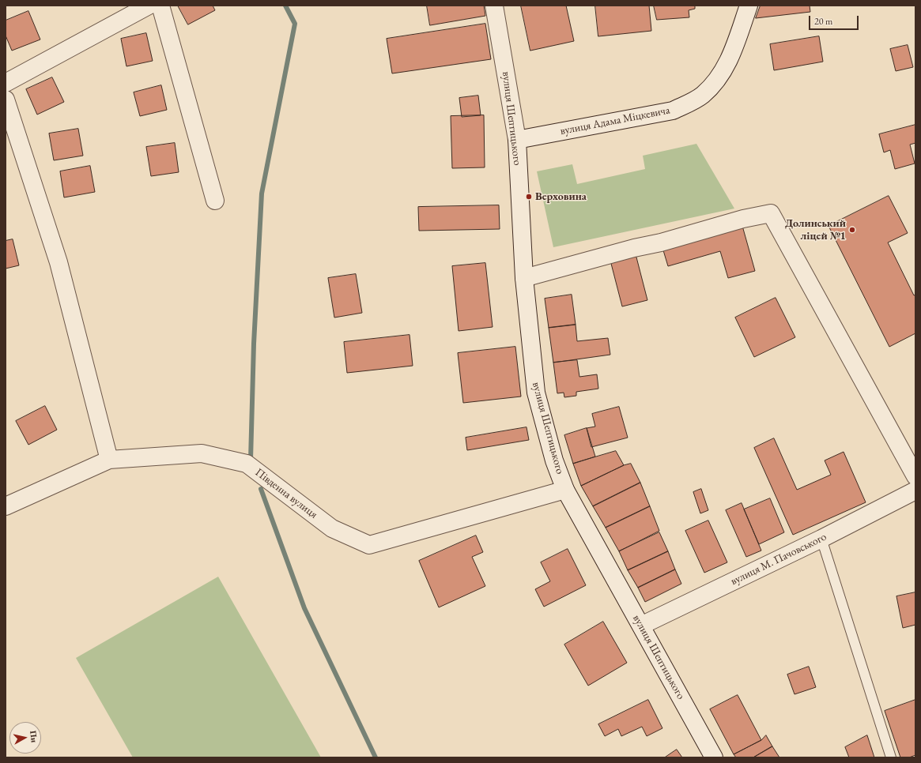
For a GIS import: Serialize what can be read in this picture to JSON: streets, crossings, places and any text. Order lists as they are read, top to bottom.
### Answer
{
  "streets": {
    "street": [
      "вулиця Шептицького",
      "вулиця Адама Міцкевича",
      "Південна вулиця",
      "вулиця М. Пачовського"
    ]
  },
  "crossings": [
    ["вулиця Шептицького", "вулиця Адама Міцкевича"],
    ["вулиця Шептицького", "Південна вулиця"],
    ["вулиця Шептицького", "вулиця М. Пачовського"]
  ],
  "places": ["Верховина", "Долинський ліцей №1"],
  "scale_bar": "20 m",
  "north": "right"
}
